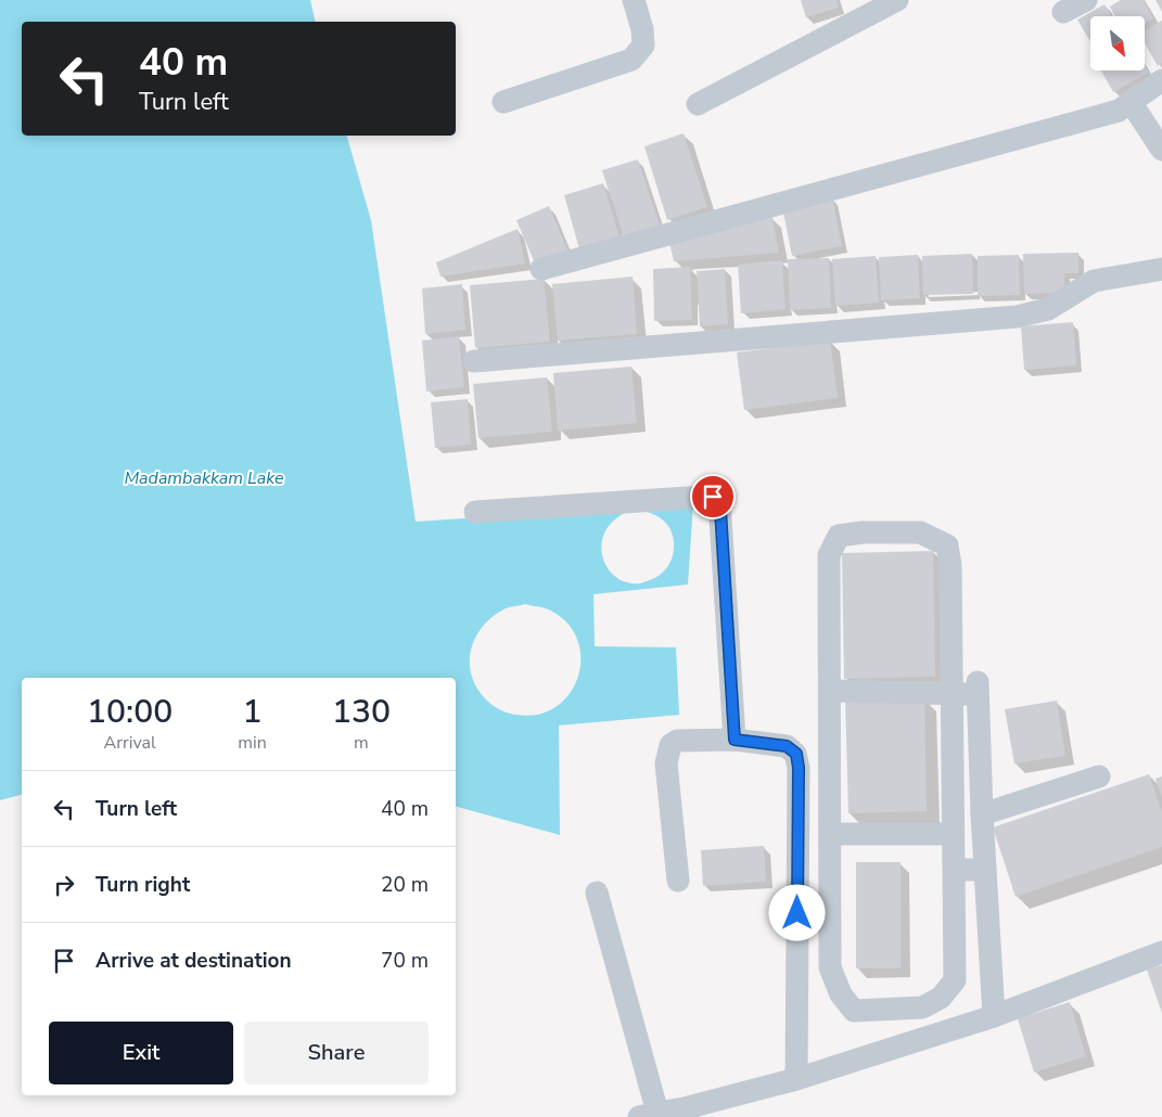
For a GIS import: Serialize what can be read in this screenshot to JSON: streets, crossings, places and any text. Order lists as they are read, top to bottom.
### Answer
{
  "water": ["Madambakkam Lake"],
  "north": "bottom right",
  "page": {
    "turn": ["40 m", "Turn left"],
    "eta": [
      "10:00",
      "Arrival",
      "1",
      "min",
      "130",
      "m"
    ],
    "list": [
      {
        "name": "Turn left",
        "value": "40 m"
      },
      {
        "name": "Turn right",
        "value": "20 m"
      },
      {
        "name": "Arrive at destination",
        "value": "70 m"
      }
    ],
    "buttons": ["Exit", "Share"]
  }
}
